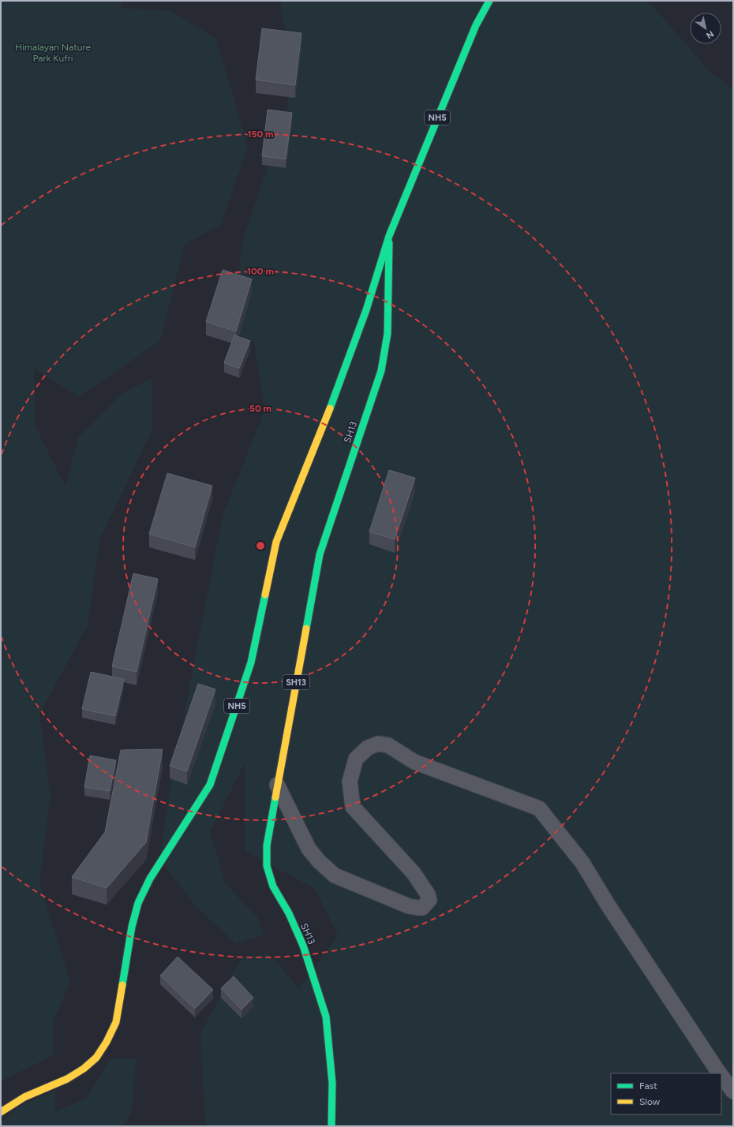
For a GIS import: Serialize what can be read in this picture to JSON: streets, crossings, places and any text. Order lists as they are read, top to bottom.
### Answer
{
  "streets": {
    "main road": ["NH5", "SH13"]
  },
  "crossings": [
    ["NH5", "SH13"]
  ],
  "parks": ["Himalayan Nature Park Kufri"],
  "legend": ["Fast", "Slow"],
  "north": "bottom right",
  "rings": ["150 m", "100 m", "50 m"]
}
